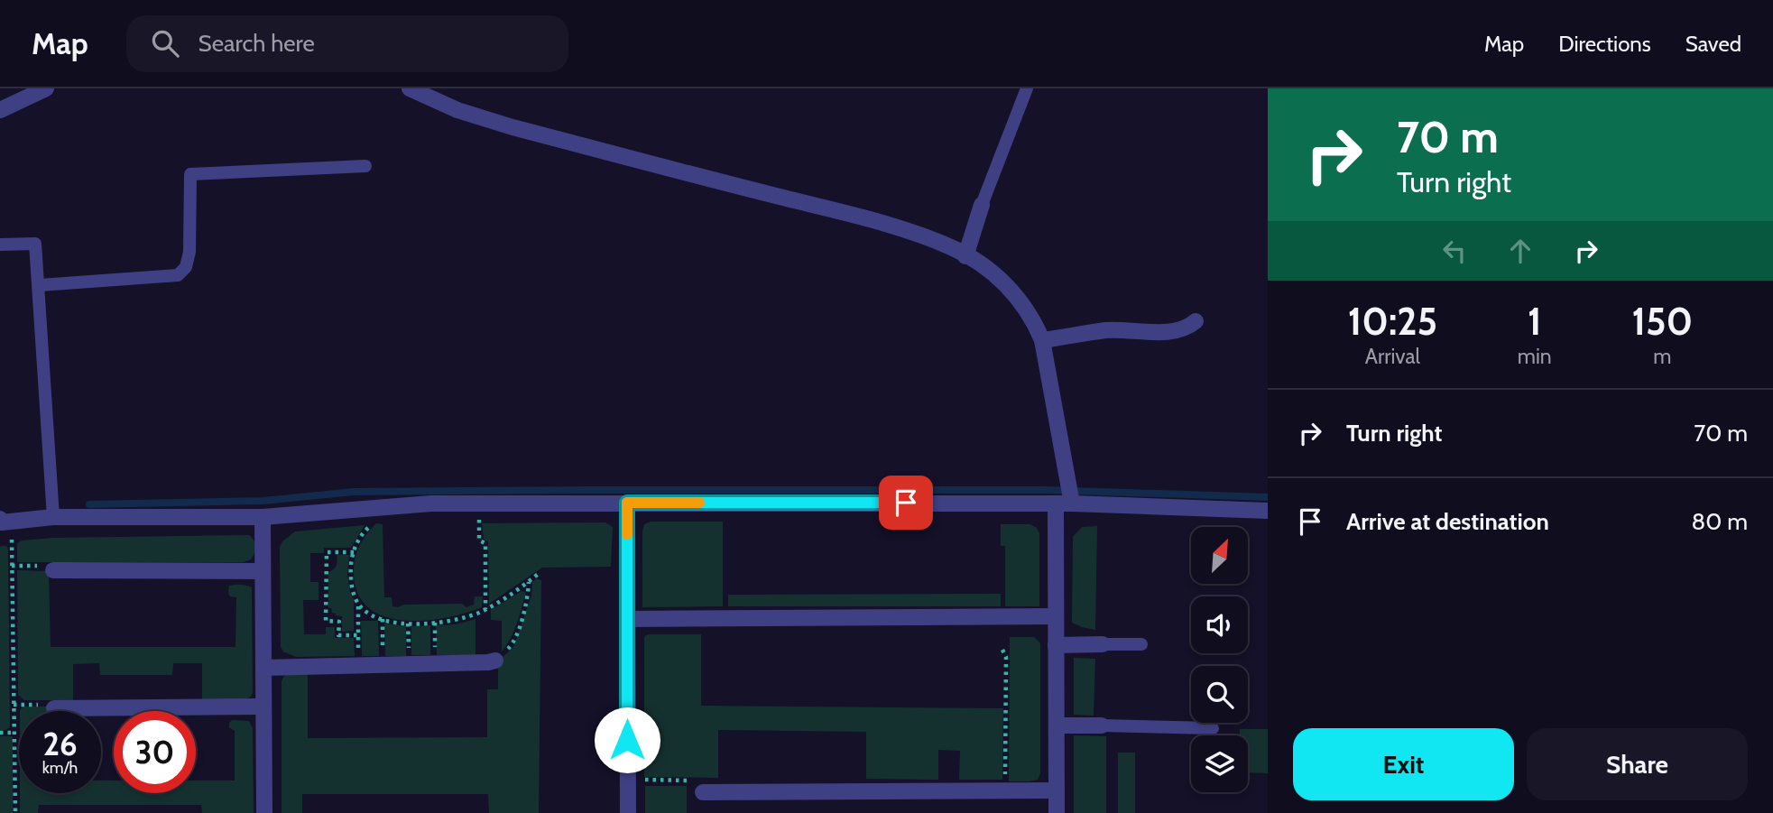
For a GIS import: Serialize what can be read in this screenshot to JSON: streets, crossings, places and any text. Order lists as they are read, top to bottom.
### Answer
{
  "north": "top right",
  "page": {
    "header": "Map",
    "search": "Search here",
    "nav": ["Map", "Directions", "Saved"],
    "turn": ["70 m", "Turn right"],
    "eta": [
      "10:25",
      "Arrival",
      "1",
      "min",
      "150",
      "m"
    ],
    "list": [
      {
        "name": "Turn right",
        "value": "70 m"
      },
      {
        "name": "Arrive at destination",
        "value": "80 m"
      }
    ],
    "speed": "26 km/h",
    "limit": "30",
    "buttons": ["Exit", "Share"]
  }
}
